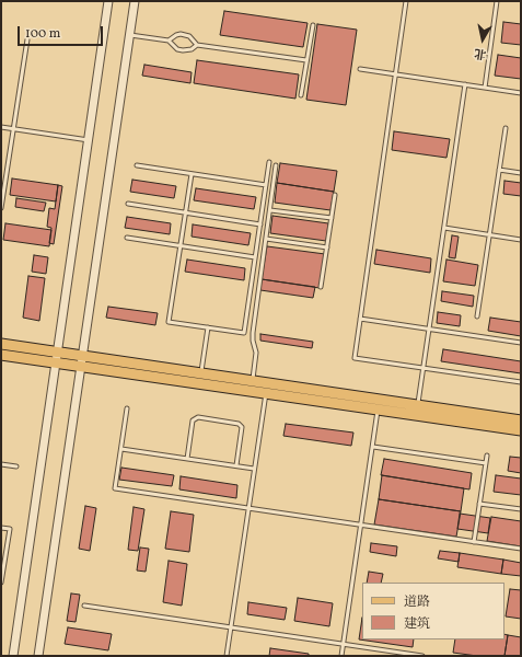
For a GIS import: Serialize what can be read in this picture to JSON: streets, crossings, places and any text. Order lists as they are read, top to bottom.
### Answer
{
  "legend": ["道路", "建筑"],
  "scale_bar": "100 m",
  "north": "bottom"
}
